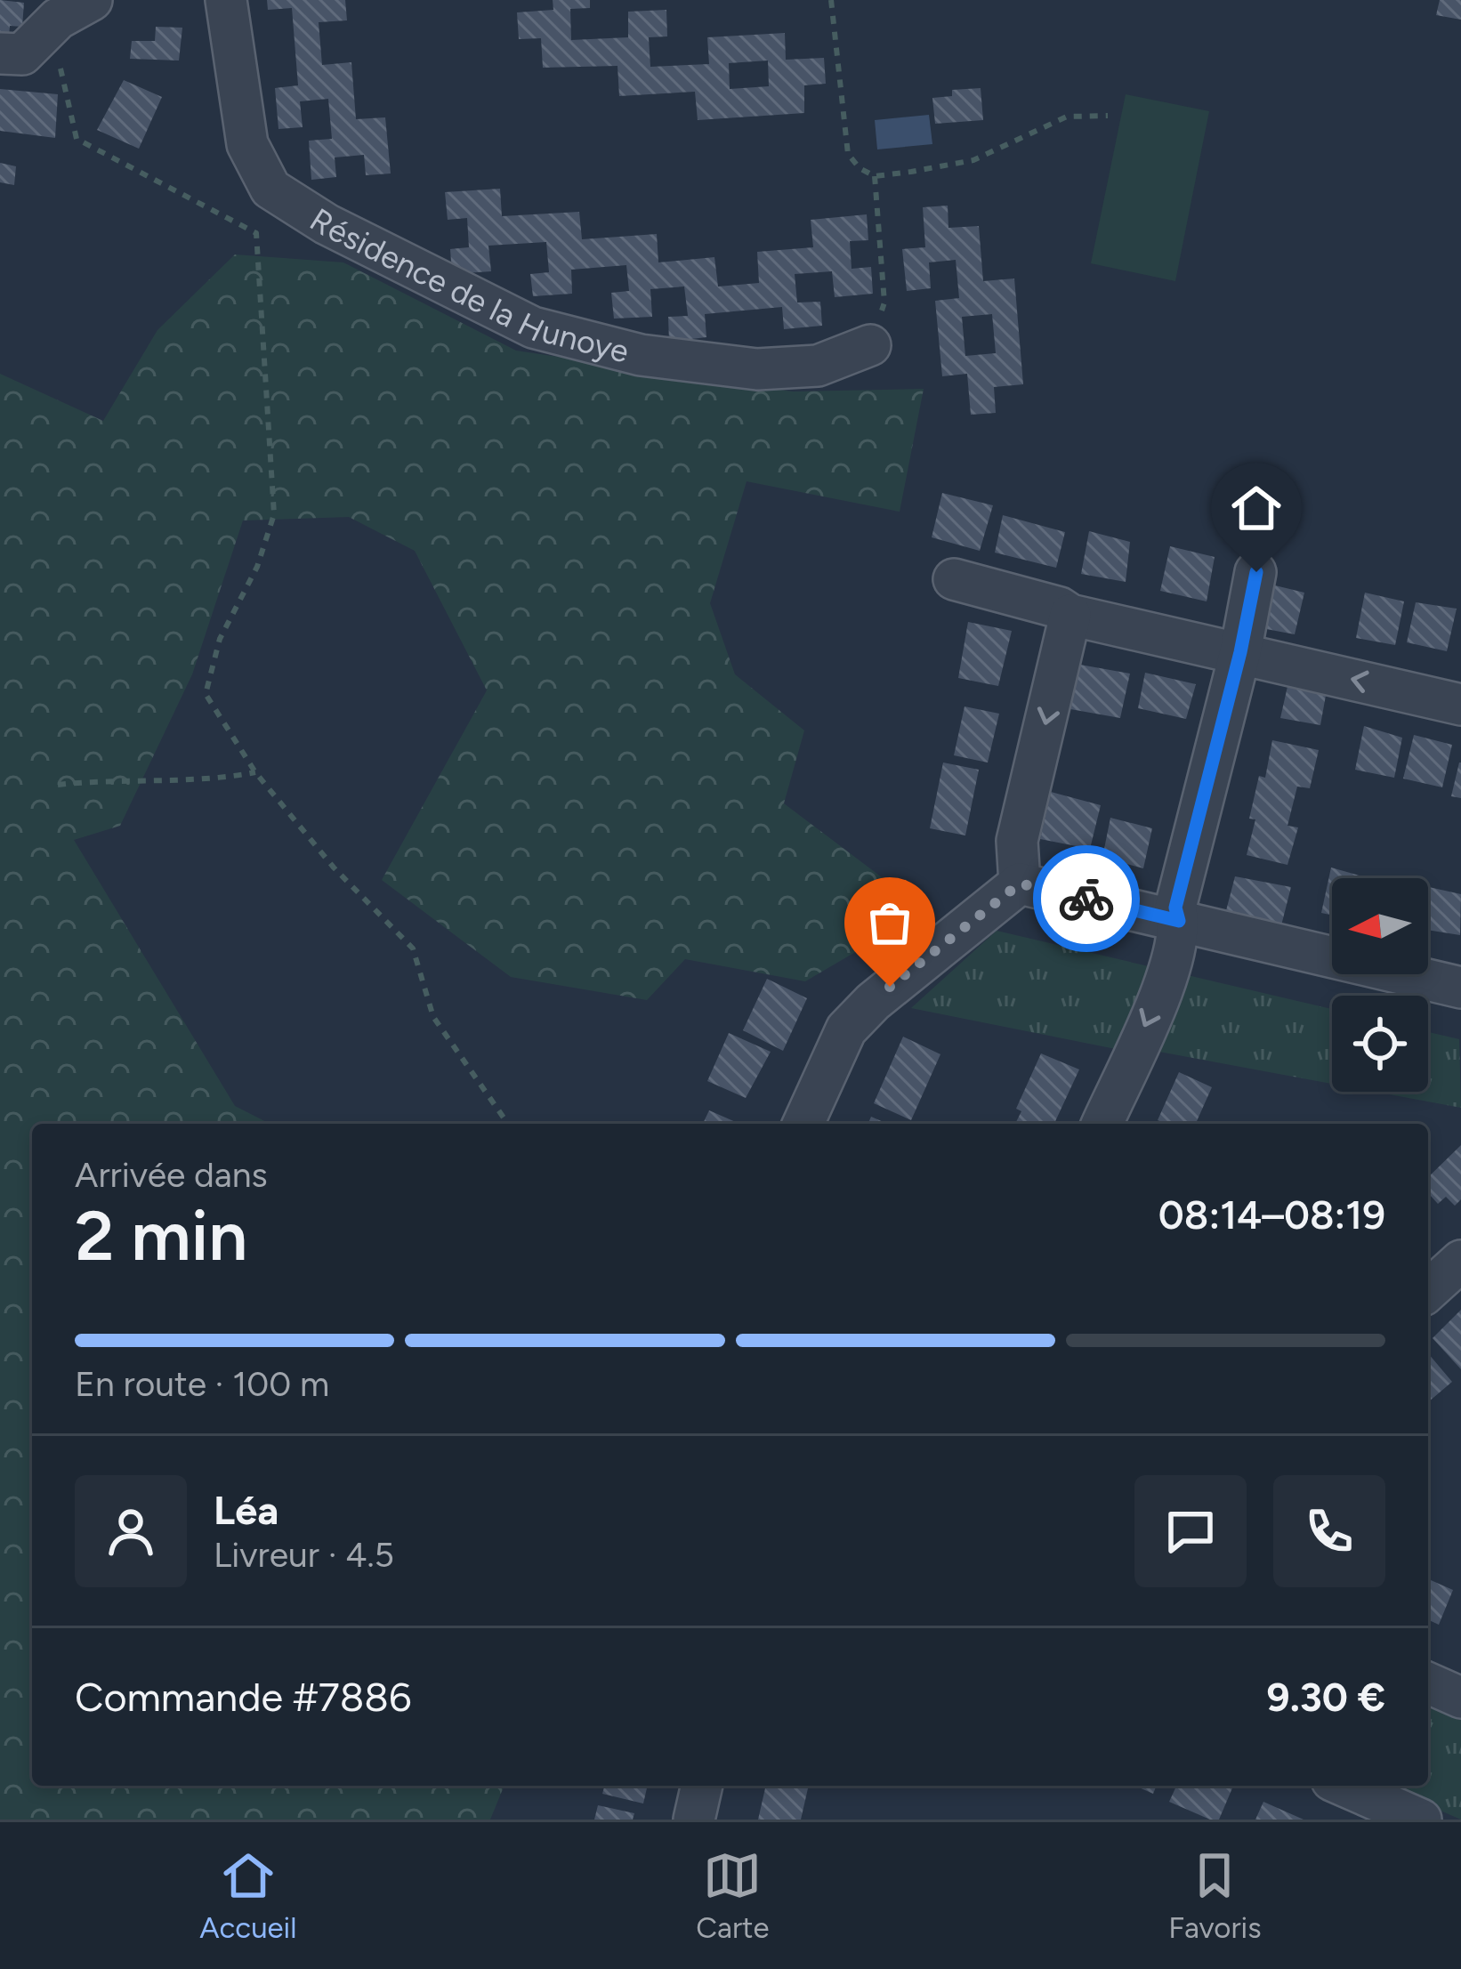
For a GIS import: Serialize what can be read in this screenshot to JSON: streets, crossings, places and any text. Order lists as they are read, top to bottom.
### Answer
{
  "streets": {
    "street": ["Résidence de la Hunoye"]
  },
  "north": "left",
  "page": {
    "heading": ["2 min", "Arrivée dans", "08:14–08:19"],
    "panel": [
      "Léa",
      "Livreur · 4.5",
      "Commande #7886",
      "9.30 €"
    ],
    "bar": "En route · 100 m",
    "tabs": ["Accueil", "Carte", "Favoris"]
  }
}
